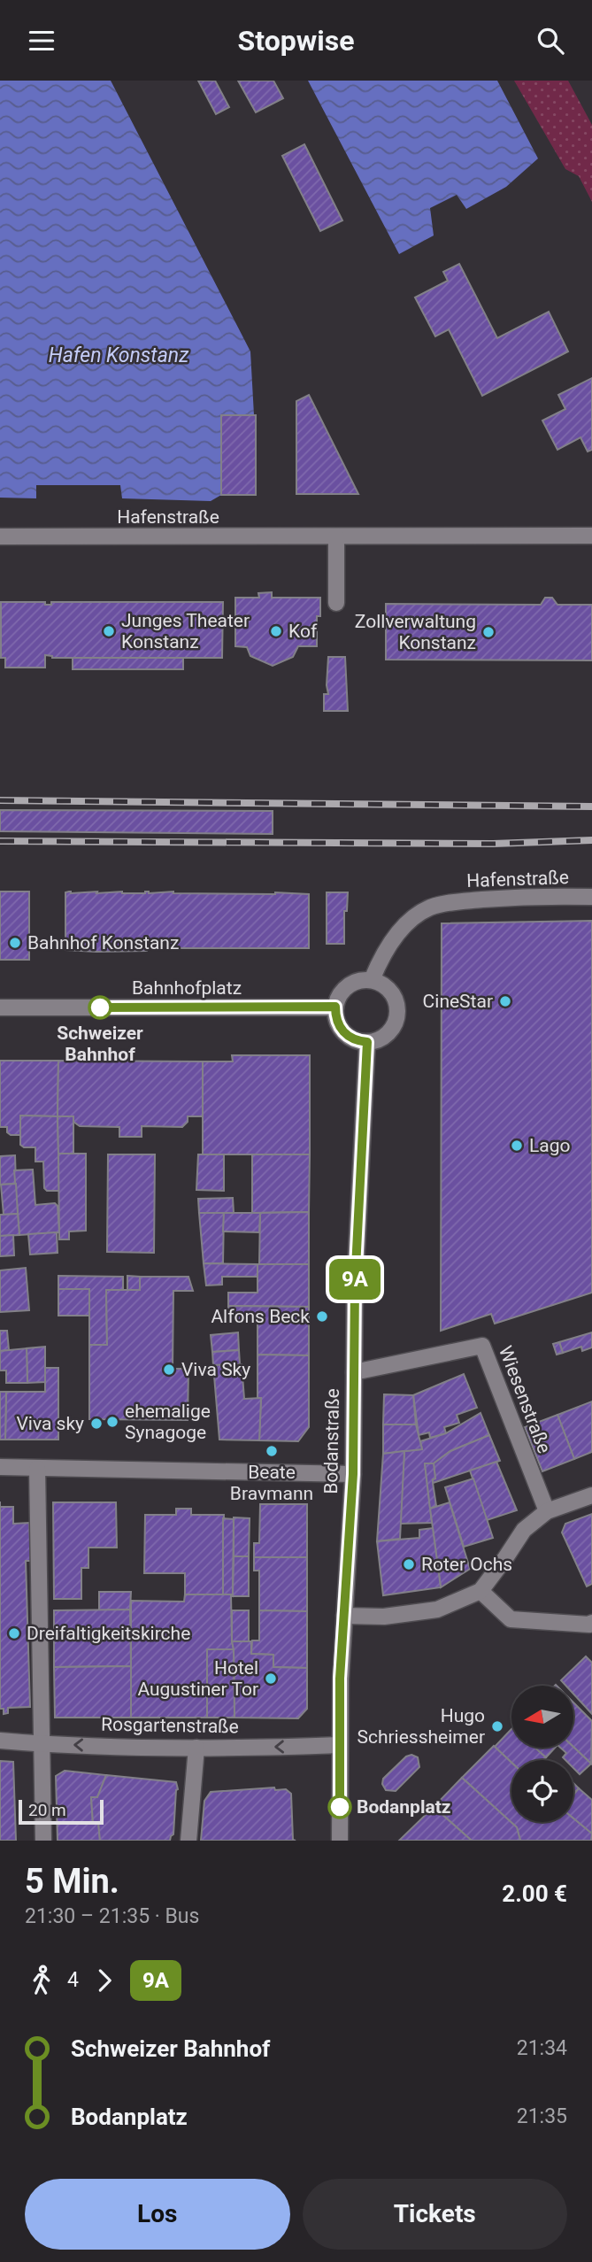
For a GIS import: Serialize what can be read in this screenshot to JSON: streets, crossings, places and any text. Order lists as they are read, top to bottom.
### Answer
{
  "streets": {
    "street": [
      "Hafenstraße",
      "Bahnhofplatz",
      "Wiesenstraße",
      "Bodanstraße",
      "Rosgartenstraße"
    ]
  },
  "crossings": [
    ["Hafenstraße", "Bahnhofplatz"],
    ["Hafenstraße", "Bodanstraße"],
    ["Bahnhofplatz", "Bodanstraße"],
    ["Wiesenstraße", "Bodanstraße"],
    ["Bodanstraße", "Rosgartenstraße"]
  ],
  "one_way": ["Rosgartenstraße"],
  "water": ["Hafen Konstanz"],
  "places": [
    "Junges Theater Konstanz",
    "Kof",
    "Zollverwaltung Konstanz",
    "Bahnhof Konstanz",
    "CineStar",
    "Schweizer Bahnhof",
    "Lago",
    "Alfons Beck",
    "Viva Sky",
    "ehemalige Synagoge",
    "Viva sky",
    "Beate Bravmann",
    "Roter Ochs",
    "Dreifaltigkeitskirche",
    "Hotel Augustiner Tor",
    "Hugo Schriessheimer",
    "Bodanplatz"
  ],
  "lines": ["bus line 9A"],
  "scale_bar": "20 m",
  "north": "left",
  "page": {
    "header": "Stopwise",
    "on_map": "9A",
    "scale": "20 m",
    "heading": ["5 Min.", "21:30 – 21:35 · Bus", "2.00 €"],
    "legs": ["4", "9A"],
    "list": [
      {
        "name": "Schweizer Bahnhof",
        "value": "21:34"
      },
      {
        "name": "Bodanplatz",
        "value": "21:35"
      }
    ],
    "buttons": ["Los", "Tickets"]
  }
}
